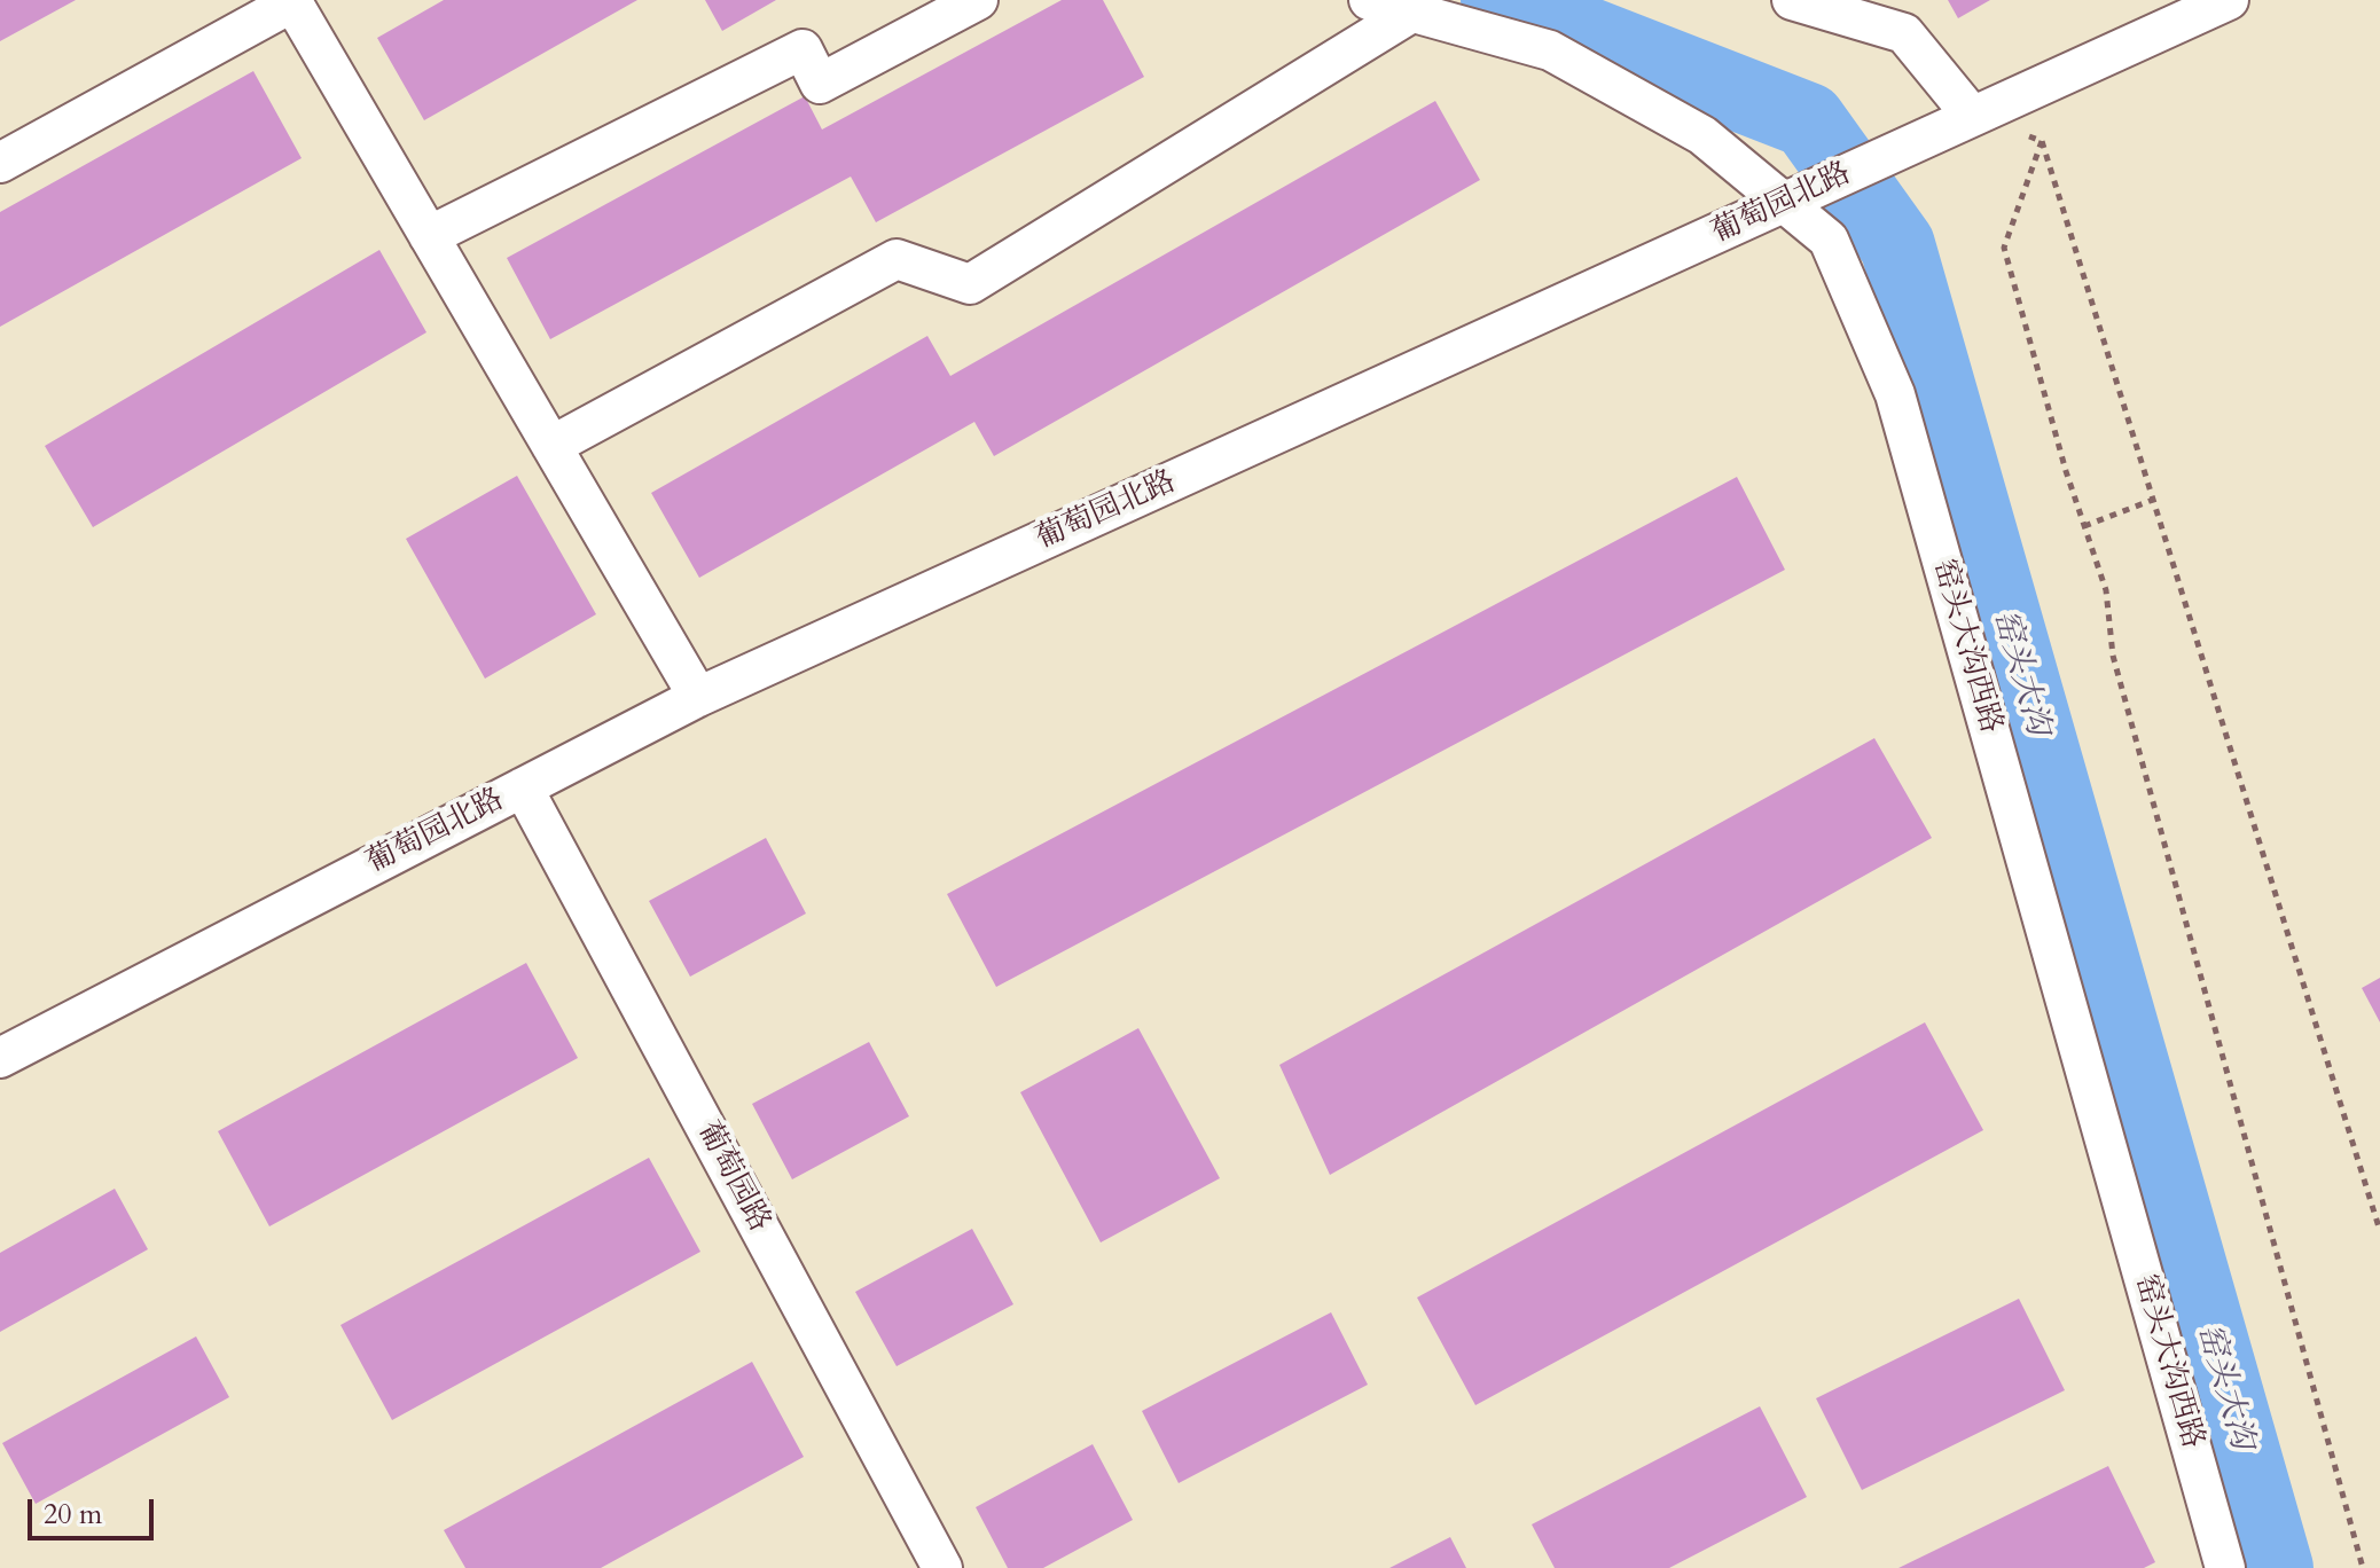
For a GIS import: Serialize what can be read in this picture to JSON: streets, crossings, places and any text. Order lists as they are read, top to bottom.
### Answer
{
  "streets": {
    "street": ["葡萄园北路", "窑头大沟西路", "葡萄园路"]
  },
  "crossings": [
    ["葡萄园北路", "窑头大沟西路"],
    ["葡萄园北路", "葡萄园路"]
  ],
  "water": ["窑头大沟"],
  "scale_bar": "20 m"
}
